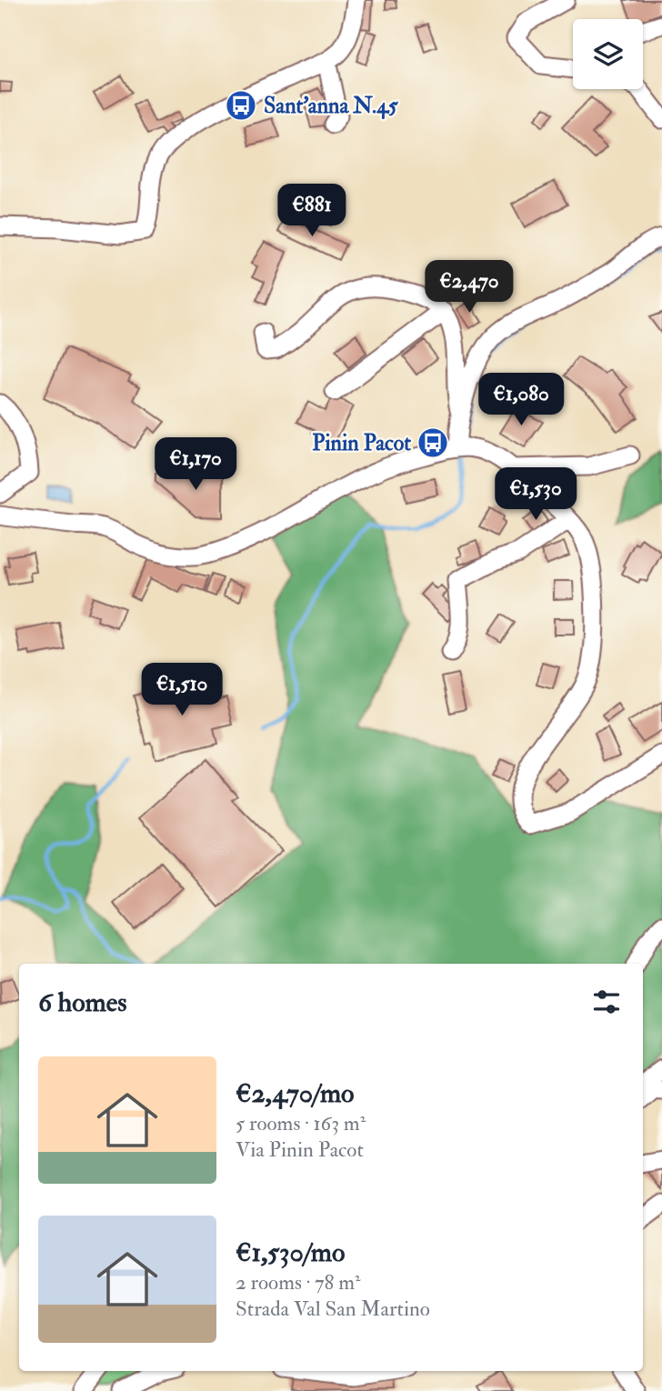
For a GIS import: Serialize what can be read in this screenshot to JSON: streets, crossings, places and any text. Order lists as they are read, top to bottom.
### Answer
{
  "places": {
    "bus stop": ["Sant'anna N.45", "Pinin Pacot"]
  },
  "page": {
    "price": [
      "€881",
      "€2,470",
      "€1,080",
      "€1,170",
      "€1,530",
      "€1,510"
    ],
    "heading": "6 homes",
    "list": [
      {
        "name": "€2,470/mo",
        "note": "5 rooms · 163 m² · Via Pinin Pacot"
      },
      {
        "name": "€1,530/mo",
        "note": "2 rooms · 78 m² · Strada Val San Martino"
      }
    ]
  }
}
